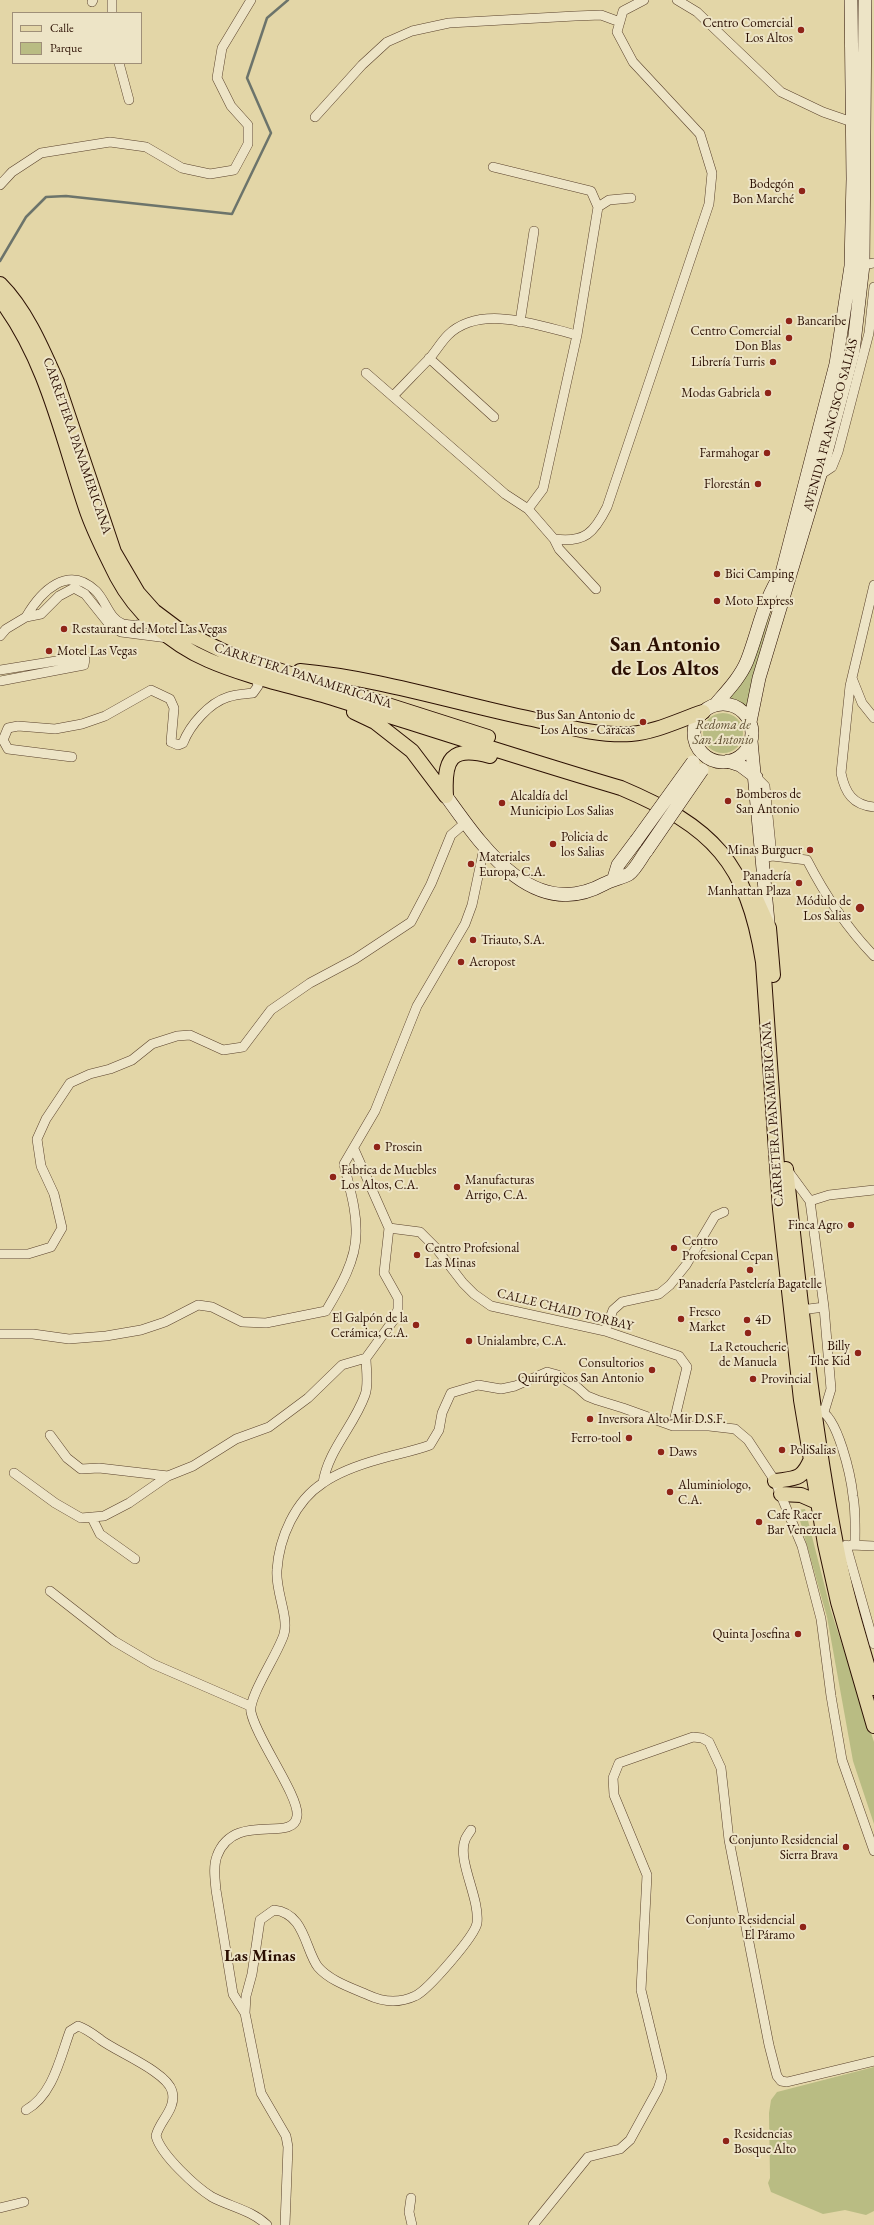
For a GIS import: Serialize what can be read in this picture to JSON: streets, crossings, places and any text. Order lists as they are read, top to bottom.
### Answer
{
  "streets": {
    "main road": ["CARRETERA PANAMERICANA"],
    "street": ["AVENIDA FRANCISCO SALIAS", "CALLE CHAID TORBAY"]
  },
  "districts": ["San Antonio de Los Altos", "Las Minas"],
  "parks": ["Redoma de San Antonio"],
  "places": [
    "Centro Comercial Los Altos",
    "Bodegón Bon Marché",
    "Bancaribe",
    "Centro Comercial Don Blas",
    "Librería Turris",
    "Modas Gabriela",
    "Farmahogar",
    "Florestán",
    "Bici Camping",
    "Moto Express",
    "Restaurant del Motel Las Vegas",
    "Motel Las Vegas",
    "Bus San Antonio de Los Altos - Caracas",
    "Bomberos de San Antonio",
    "Alcaldía del Municipio Los Salias",
    "Policia de los Salias",
    "Minas Burguer",
    "Materiales Europa, C.A.",
    "Panadería Manhattan Plaza",
    "Módulo de Los Salias",
    "Triauto, S.A.",
    "Aeropost",
    "Prosein",
    "Fabrica de Muebles Los Altos, C.A.",
    "Manufacturas Arrigo, C.A.",
    "Finca Agro",
    "Centro Profesional Cepan",
    "Centro Profesional Las Minas",
    "Panadería Pastelería Bagatelle",
    "Fresco Market",
    "4D",
    "El Galpón de la Cerámica, C.A.",
    "La Retoucherie de Manuela",
    "Unialambre, C.A.",
    "Billy The Kid",
    "Consultorios Quirúrgicos San Antonio",
    "Provincial",
    "Inversora Alto-Mir D.S.F.",
    "Ferro-tool",
    "PoliSalias",
    "Daws",
    "Aluminiologo, C.A.",
    "Cafe Racer Bar Venezuela",
    "Quinta Josefina",
    "Conjunto Residencial Sierra Brava",
    "Conjunto Residencial El Páramo",
    "Residencias Bosque Alto"
  ],
  "legend": ["Calle", "Parque"]
}
